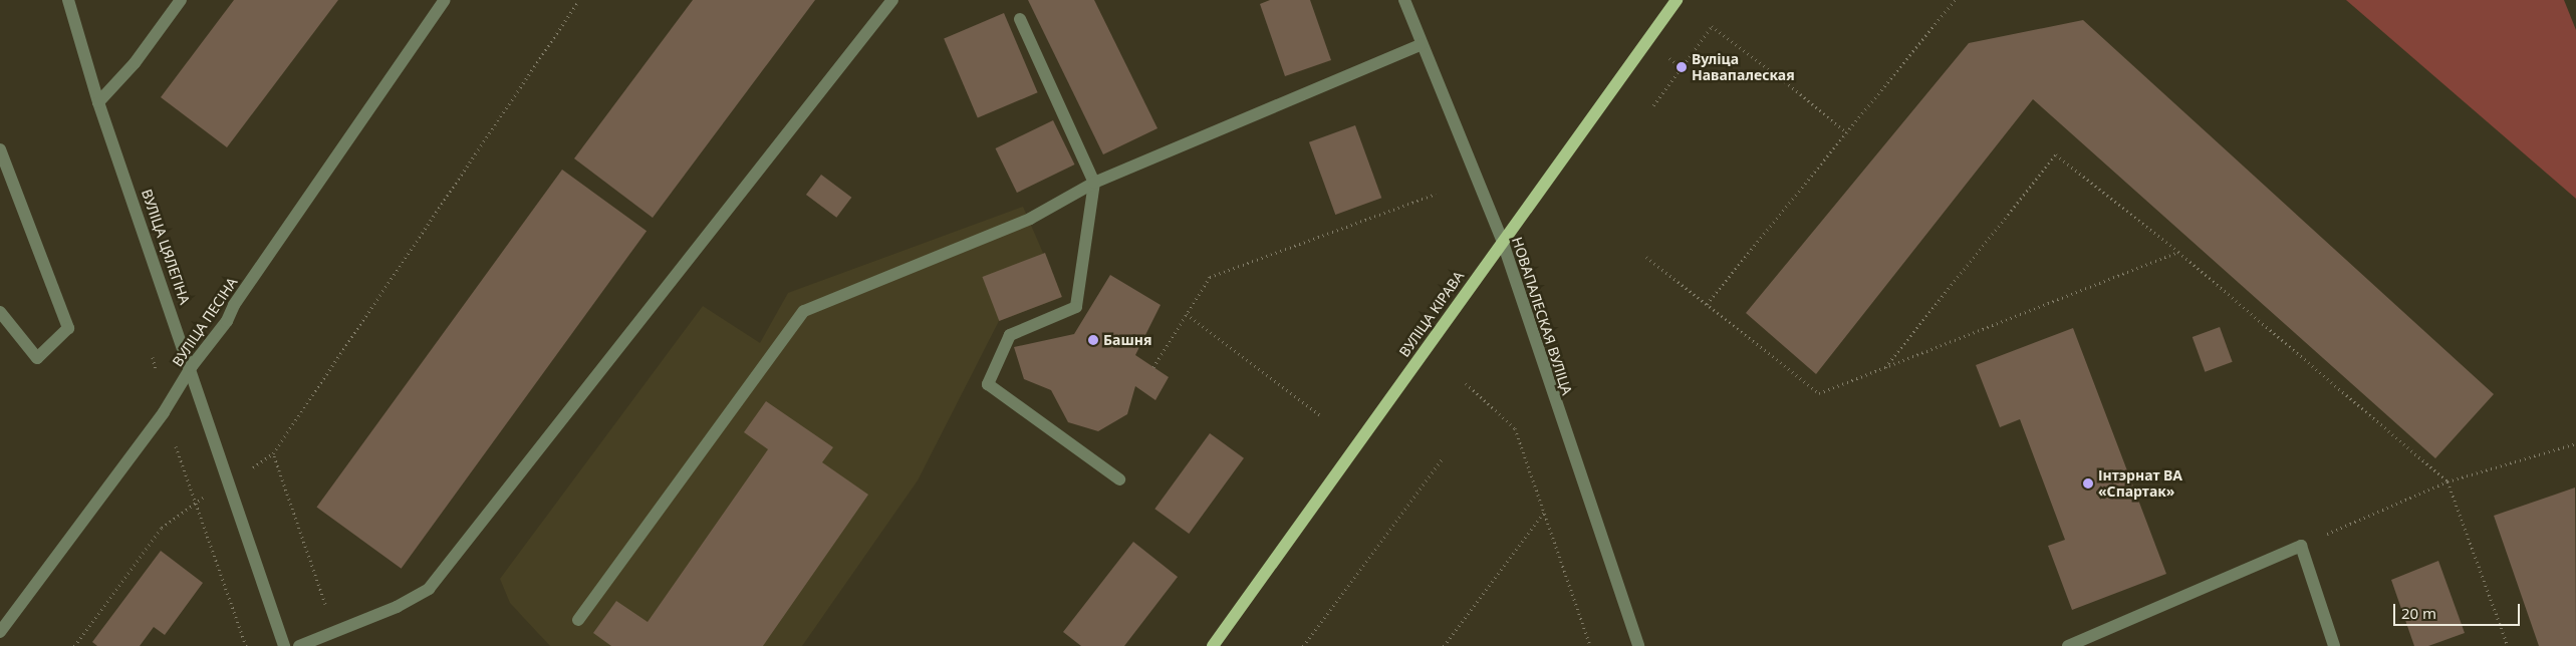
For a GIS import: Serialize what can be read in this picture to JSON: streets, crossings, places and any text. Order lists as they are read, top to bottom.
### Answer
{
  "streets": {
    "main road": ["ВУЛІЦА КІРАВА"],
    "street": ["ВУЛІЦА ЦЯЛЕГІНА", "НОВАПАЛЕСКАЯ ВУЛІЦА", "ВУЛІЦА ПЕСІНА"]
  },
  "crossings": [
    ["ВУЛІЦА ЦЯЛЕГІНА", "ВУЛІЦА ПЕСІНА"],
    ["ВУЛІЦА КІРАВА", "НОВАПАЛЕСКАЯ ВУЛІЦА"]
  ],
  "places": ["Вуліца Навапалеская", "Башня", "Інтэрнат ВА «Спартак»"],
  "scale_bar": "20 m"
}
